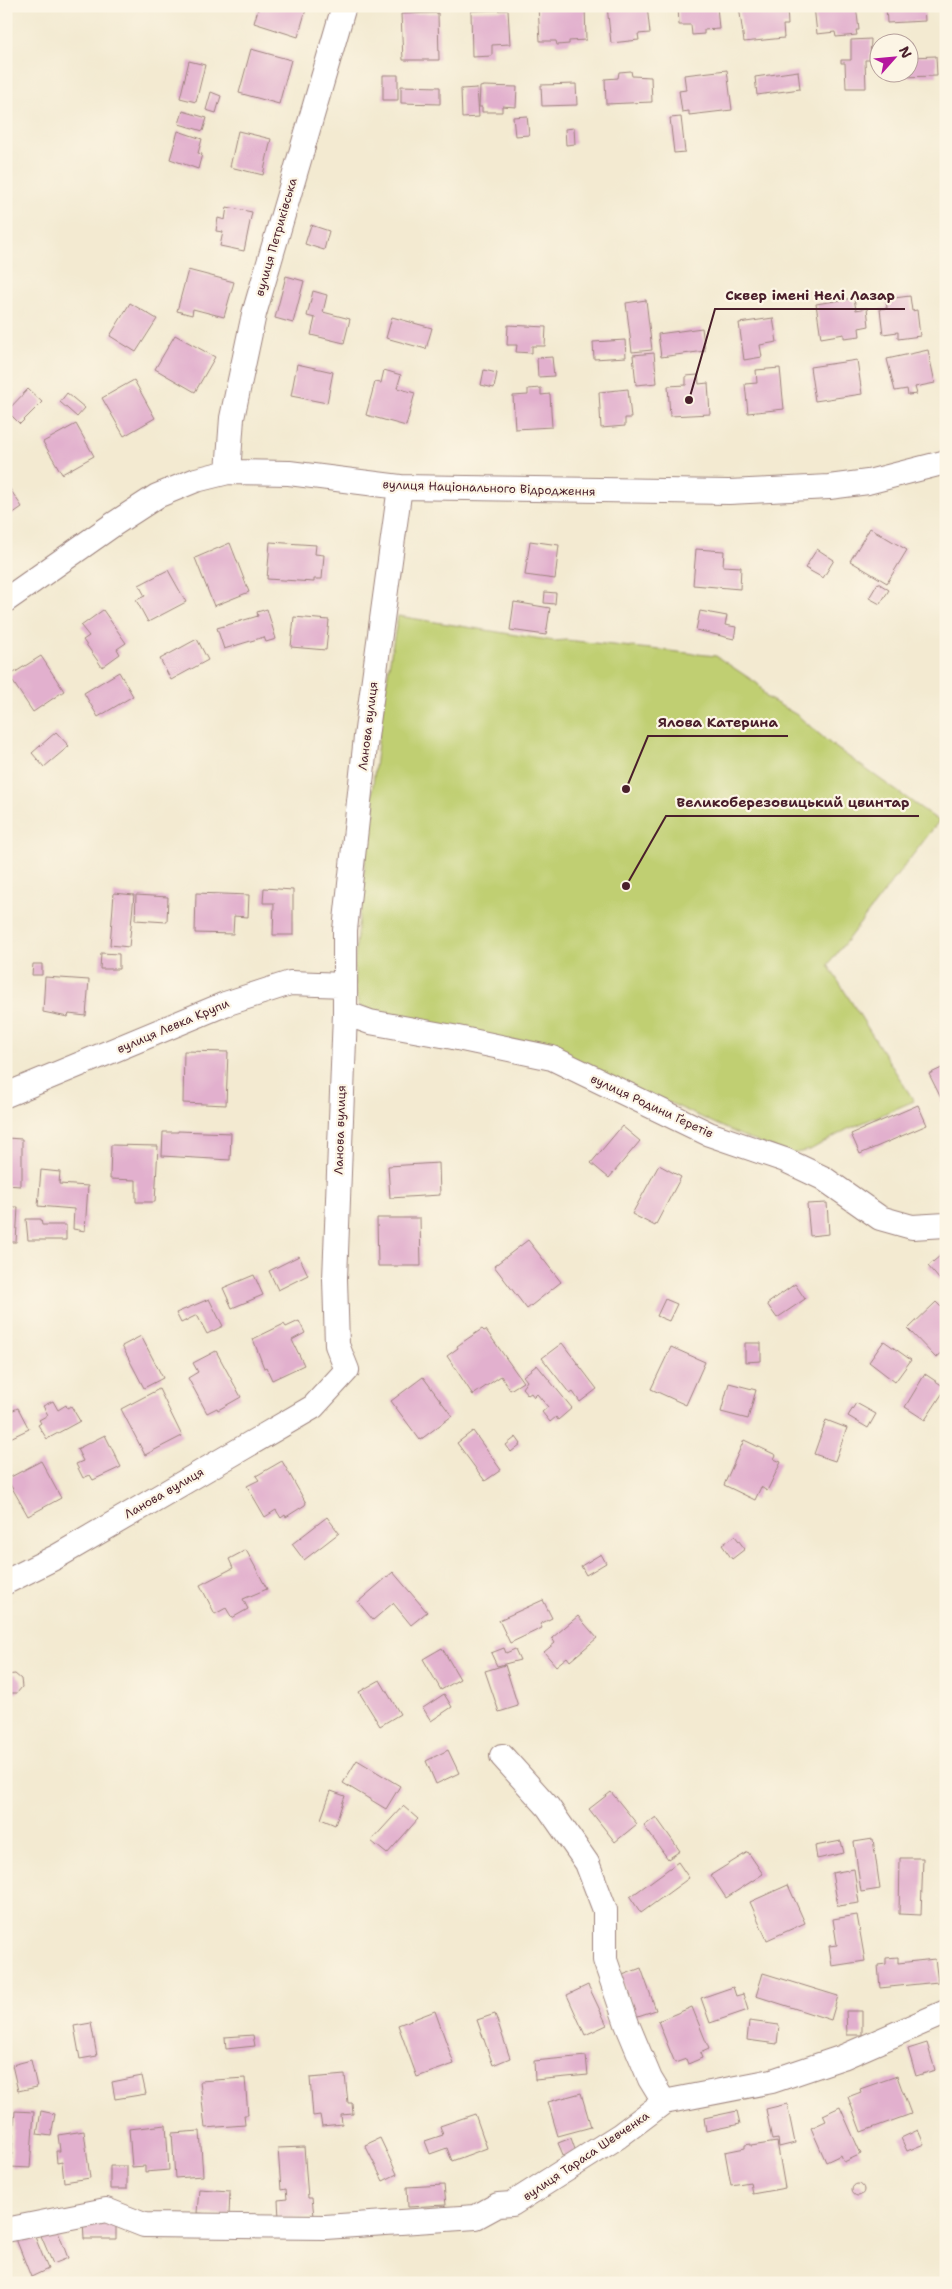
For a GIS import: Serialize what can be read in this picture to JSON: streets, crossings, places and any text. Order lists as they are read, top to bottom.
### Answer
{
  "streets": {
    "street": [
      "вулиця Петриківська",
      "вулиця Національного Відродження",
      "Ланова вулиця",
      "вулиця Левка Крупи",
      "вулиця Родини Ґеретів",
      "вулиця Тараса Шевченка"
    ]
  },
  "crossings": [
    ["вулиця Петриківська", "вулиця Національного Відродження"],
    ["вулиця Національного Відродження", "Ланова вулиця"],
    ["Ланова вулиця", "вулиця Левка Крупи"],
    ["Ланова вулиця", "вулиця Родини Ґеретів"]
  ],
  "places": ["Сквер імені Нелі Лазар", "Ялова Катерина", "Великоберезовицький цвинтар"],
  "north": "top right"
}
